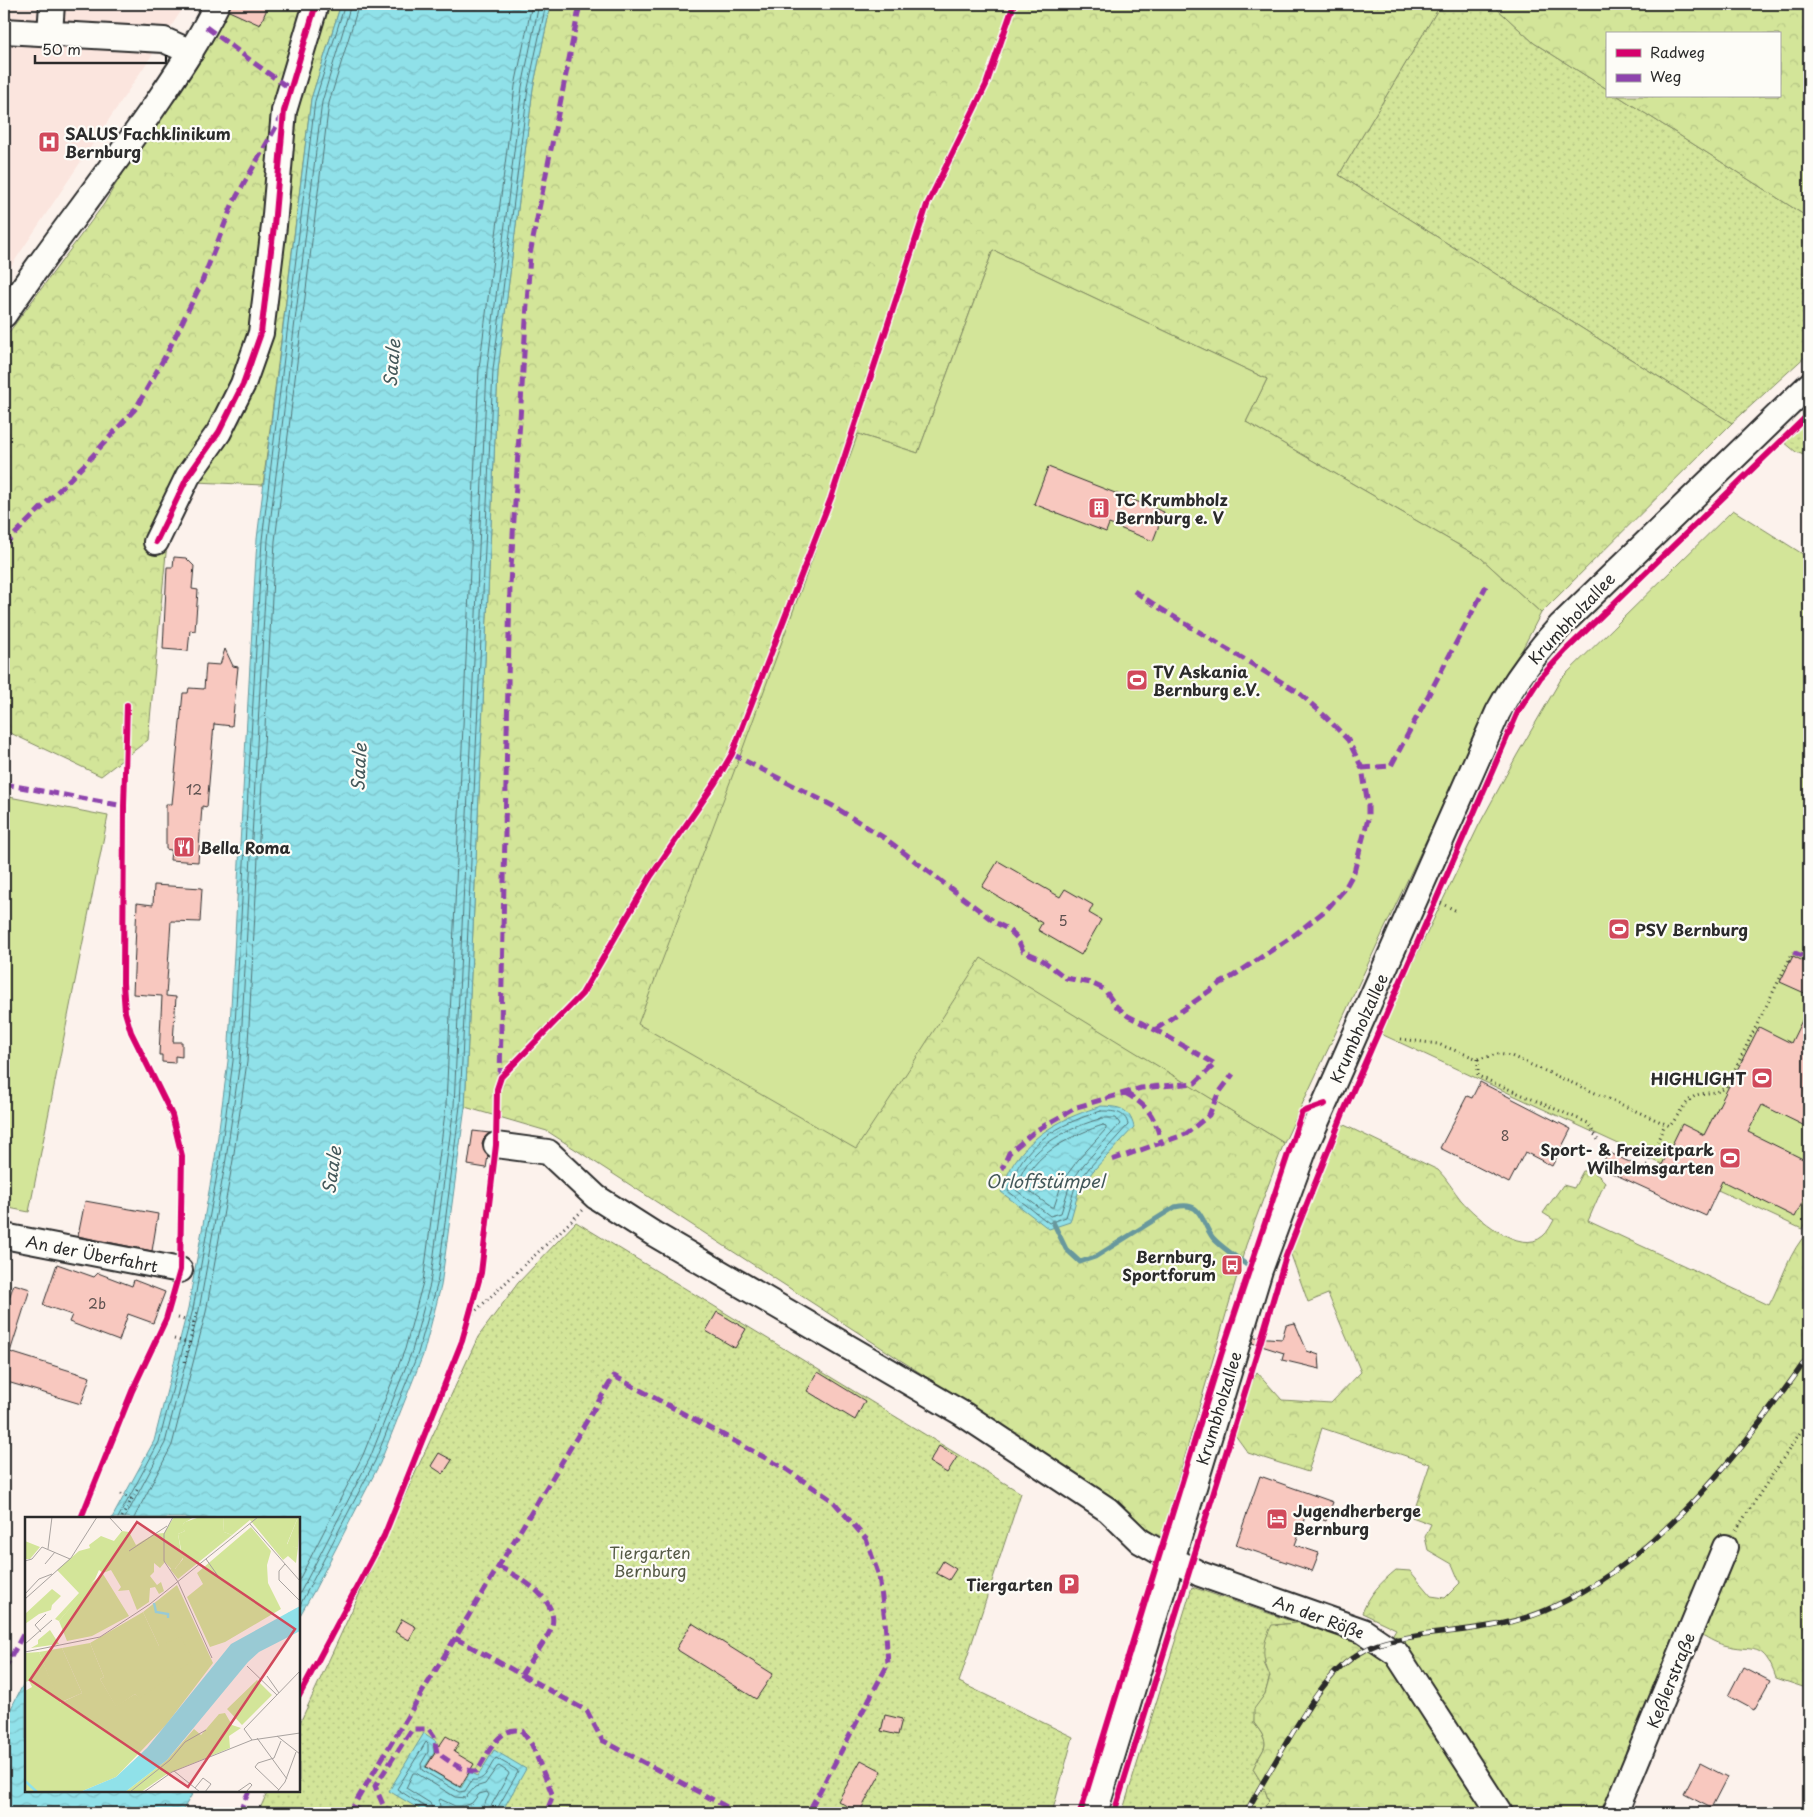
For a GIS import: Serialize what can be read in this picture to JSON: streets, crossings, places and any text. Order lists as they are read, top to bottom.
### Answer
{
  "streets": {
    "street": [
      "Krumbholzallee",
      "An der Überfahrt",
      "An der Röße",
      "Keßlerstraße"
    ]
  },
  "crossings": [
    ["Krumbholzallee", "An der Röße"]
  ],
  "water": ["Saale", "Orloffstümpel"],
  "parks": ["Tiergarten Bernburg"],
  "places": {
    "hospital": ["SALUS Fachklinikum Bernburg"],
    "building": ["TC Krumbholz Bernburg e. V"],
    "sports": [
      "TV Askania Bernburg e.V.",
      "PSV Bernburg",
      "HIGHLIGHT",
      "Sport- & Freizeitpark Wilhelmsgarten"
    ],
    "restaurant": ["Bella Roma"],
    "bus stop": ["Bernburg, Sportforum"],
    "hotel": ["Jugendherberge Bernburg"],
    "parking": ["Tiergarten"]
  },
  "house_numbers": [
    "12",
    "5",
    "8",
    "2b"
  ],
  "legend": ["Radweg", "Weg"],
  "scale_bar": "50 m"
}
